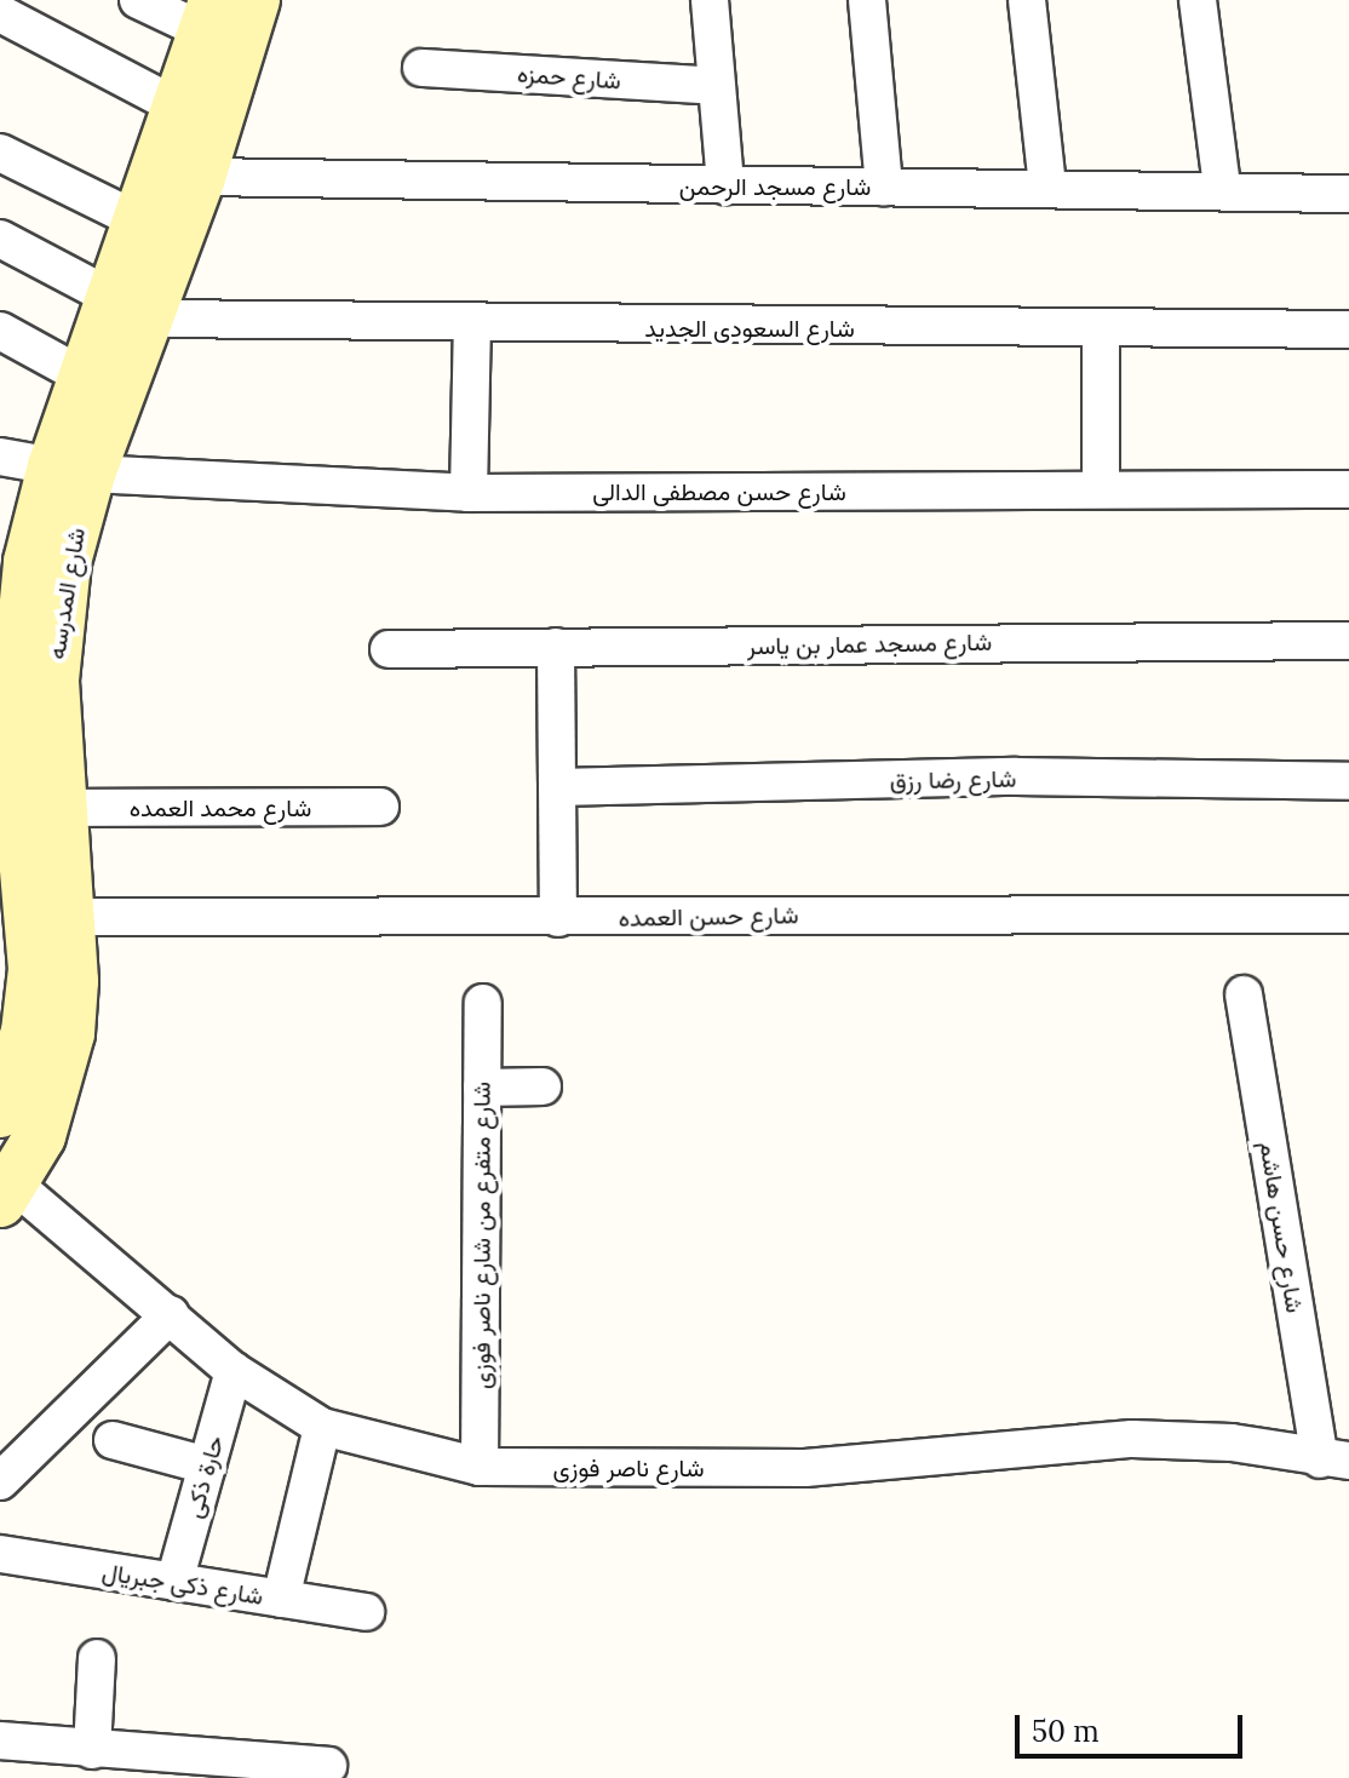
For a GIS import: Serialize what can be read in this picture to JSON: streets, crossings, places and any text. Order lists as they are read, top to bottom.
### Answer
{
  "streets": {
    "street": [
      "شارع حمزه",
      "شارع مسجد الرحمن",
      "شارع السعودى الجديد",
      "شارع حسن مصطفى الدالى",
      "شارع المدرسه",
      "شارع مسجد عمار بن ياسر",
      "شارع رضا رزق",
      "شارع محمد العمده",
      "شارع حسن العمده",
      "شارع حسن هاشم",
      "شارع متفرع من شارع ناصر فوزى",
      "شارع ناصر فوزى",
      "حارة ذكى",
      "شارع ذكى جبريال"
    ]
  },
  "crossings": [
    ["شارع مسجد الرحمن", "شارع المدرسه"],
    ["شارع السعودى الجديد", "شارع المدرسه"],
    ["شارع حسن مصطفى الدالى", "شارع المدرسه"],
    ["شارع المدرسه", "شارع محمد العمده"],
    ["شارع المدرسه", "شارع حسن العمده"],
    ["شارع المدرسه", "شارع ناصر فوزى"],
    ["شارع حسن هاشم", "شارع ناصر فوزى"],
    ["شارع متفرع من شارع ناصر فوزى", "شارع ناصر فوزى"],
    ["شارع ناصر فوزى", "حارة ذكى"],
    ["حارة ذكى", "شارع ذكى جبريال"]
  ],
  "scale_bar": "50 m"
}
